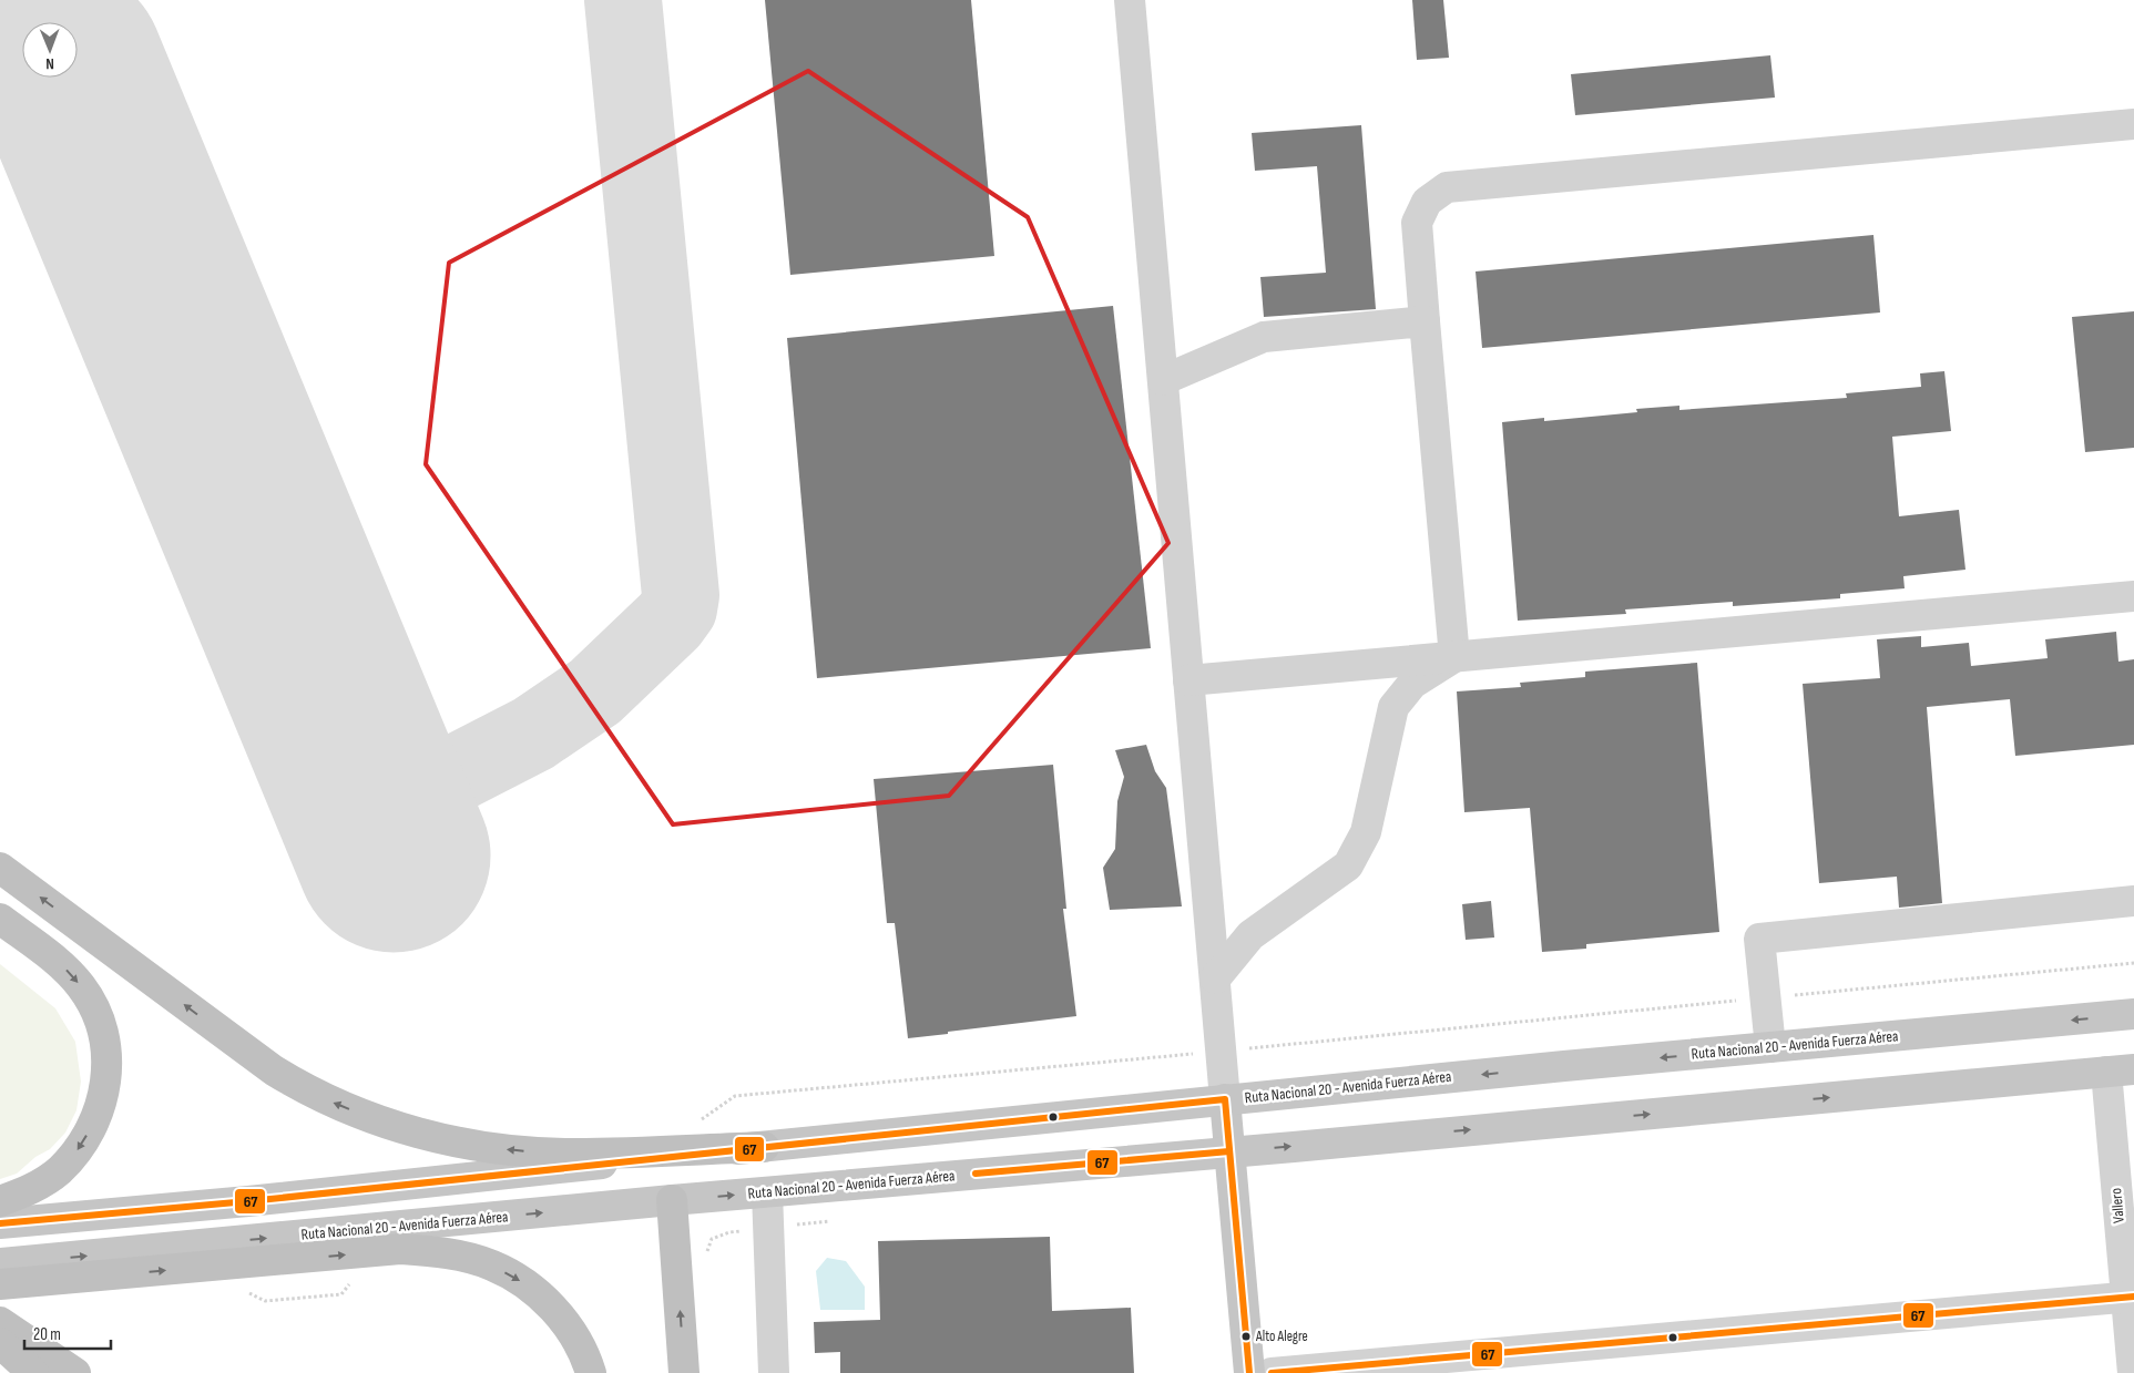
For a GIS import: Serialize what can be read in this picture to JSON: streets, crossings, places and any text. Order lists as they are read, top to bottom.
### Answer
{
  "streets": {
    "main road": ["Ruta Nacional 20 - Avenida Fuerza Aérea"],
    "street": ["Vallero"]
  },
  "crossings": [
    ["Ruta Nacional 20 - Avenida Fuerza Aérea", "Vallero"]
  ],
  "places": ["Alto Alegre"],
  "lines": ["transit line 67"],
  "scale_bar": "20 m",
  "north": "bottom"
}
